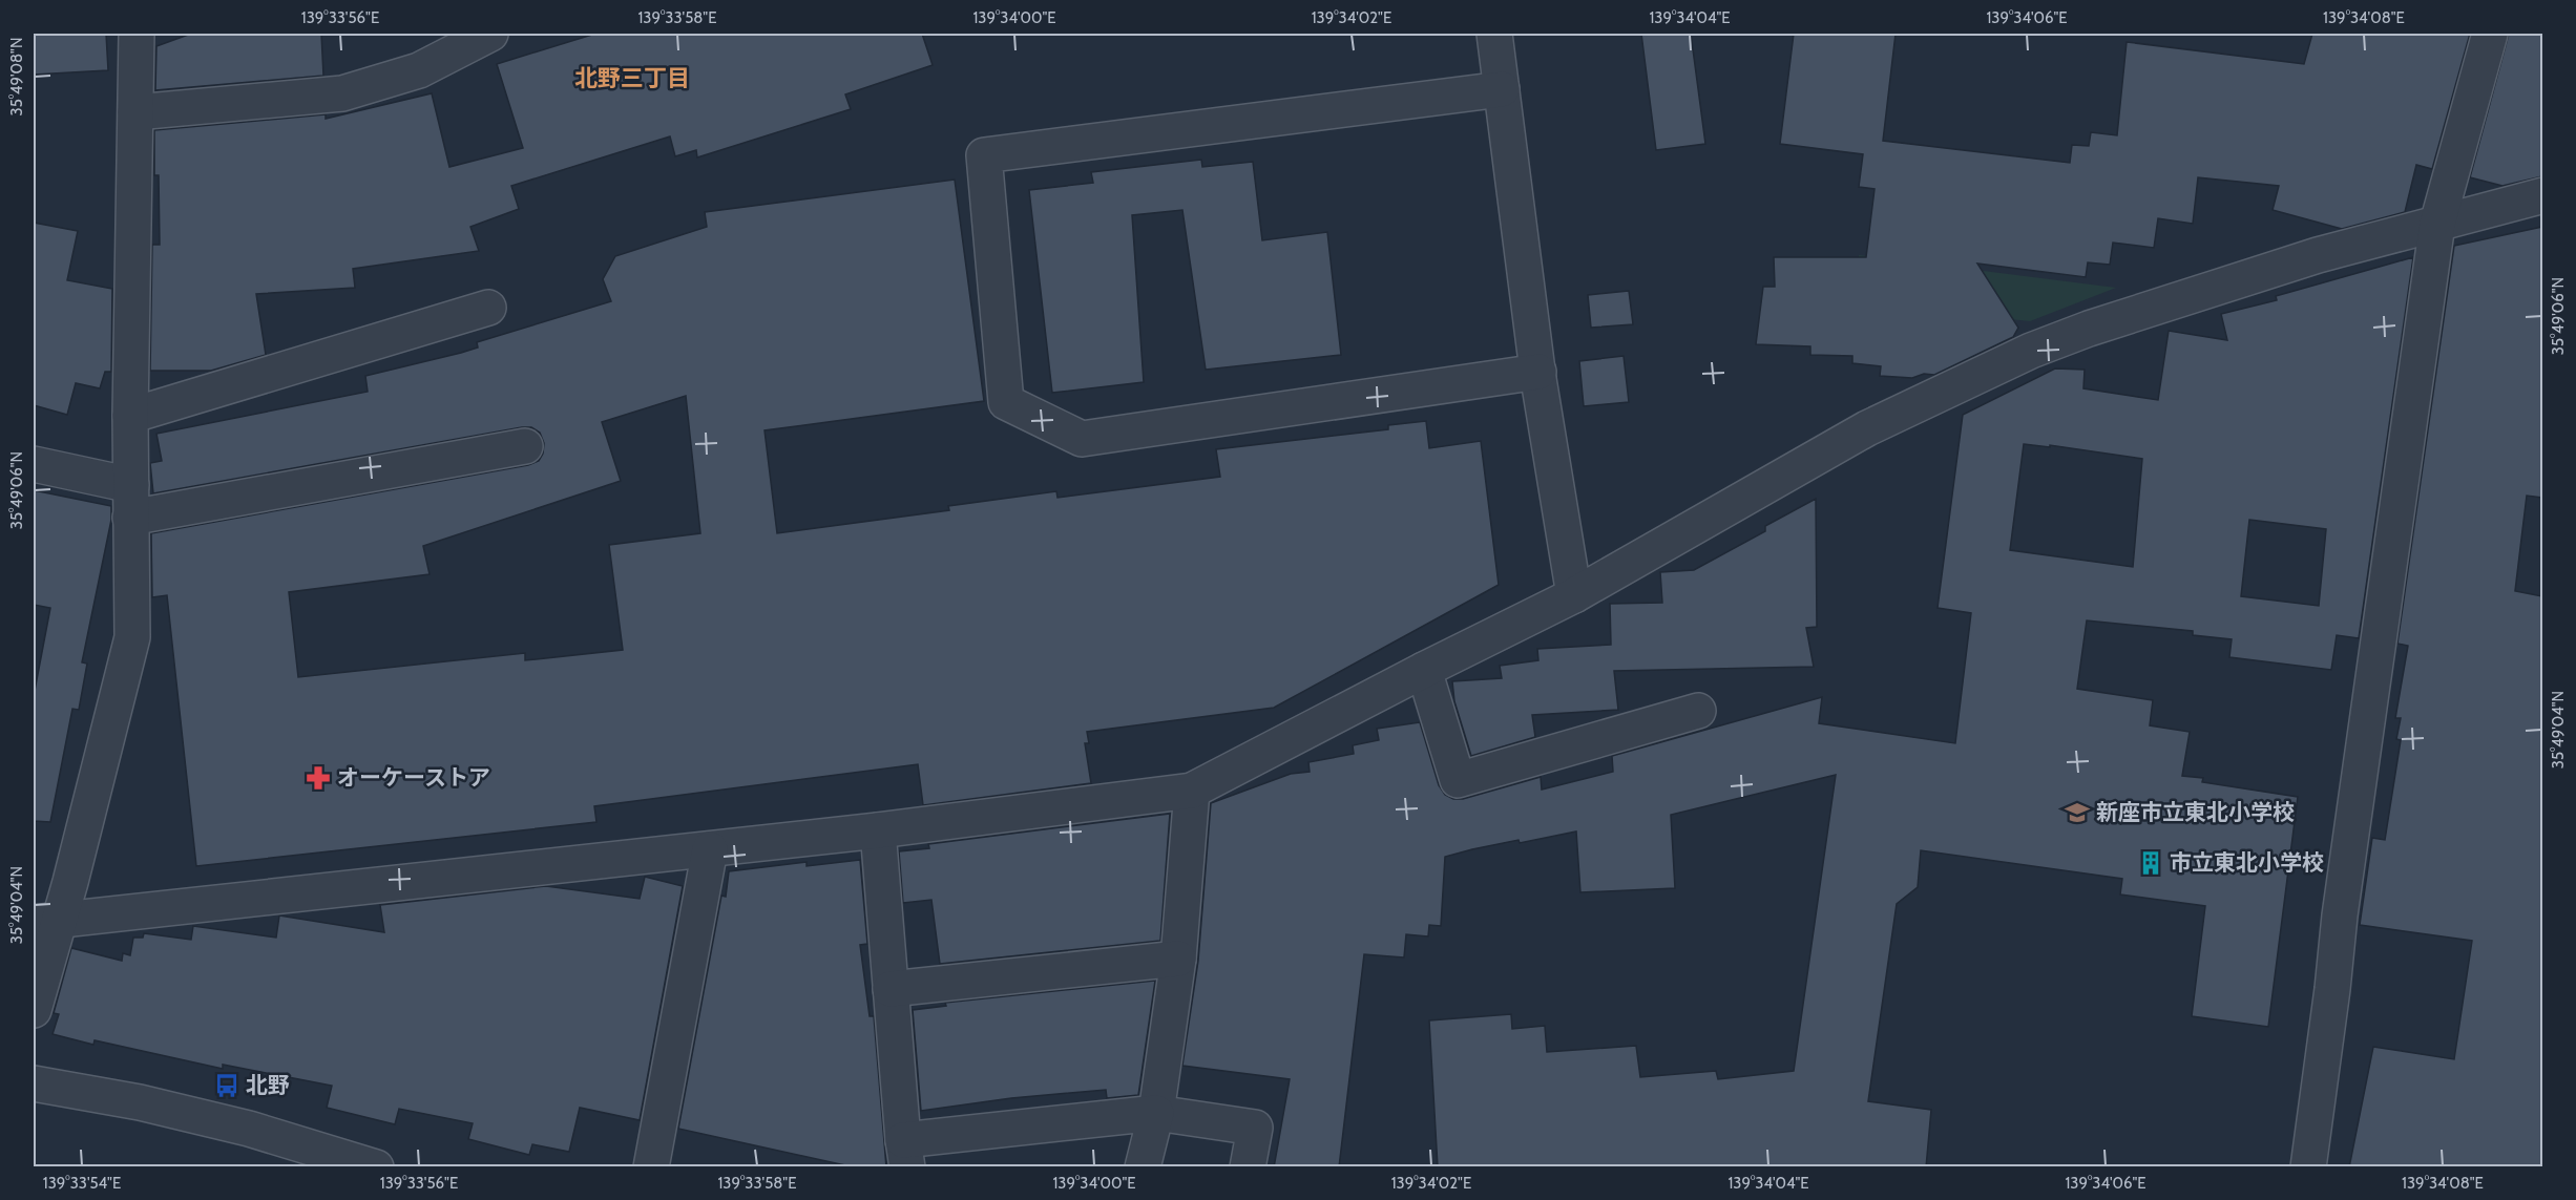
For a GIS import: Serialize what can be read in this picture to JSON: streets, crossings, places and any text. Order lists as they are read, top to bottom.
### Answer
{
  "districts": ["北野三丁目"],
  "places": {
    "pharmacy": ["オーケーストア"],
    "school or university": ["新座市立東北小学校"],
    "building": ["市立東北小学校"],
    "bus stop": ["北野"]
  },
  "coordinates": [
    "139°33'56\"E",
    "139°33'58\"E",
    "139°34'00\"E",
    "139°34'02\"E",
    "139°34'04\"E",
    "139°34'06\"E",
    "139°34'08\"E",
    "35°49'08\"N",
    "35°49'06\"N",
    "35°49'04\"N",
    "139°33'54\"E"
  ]
}
